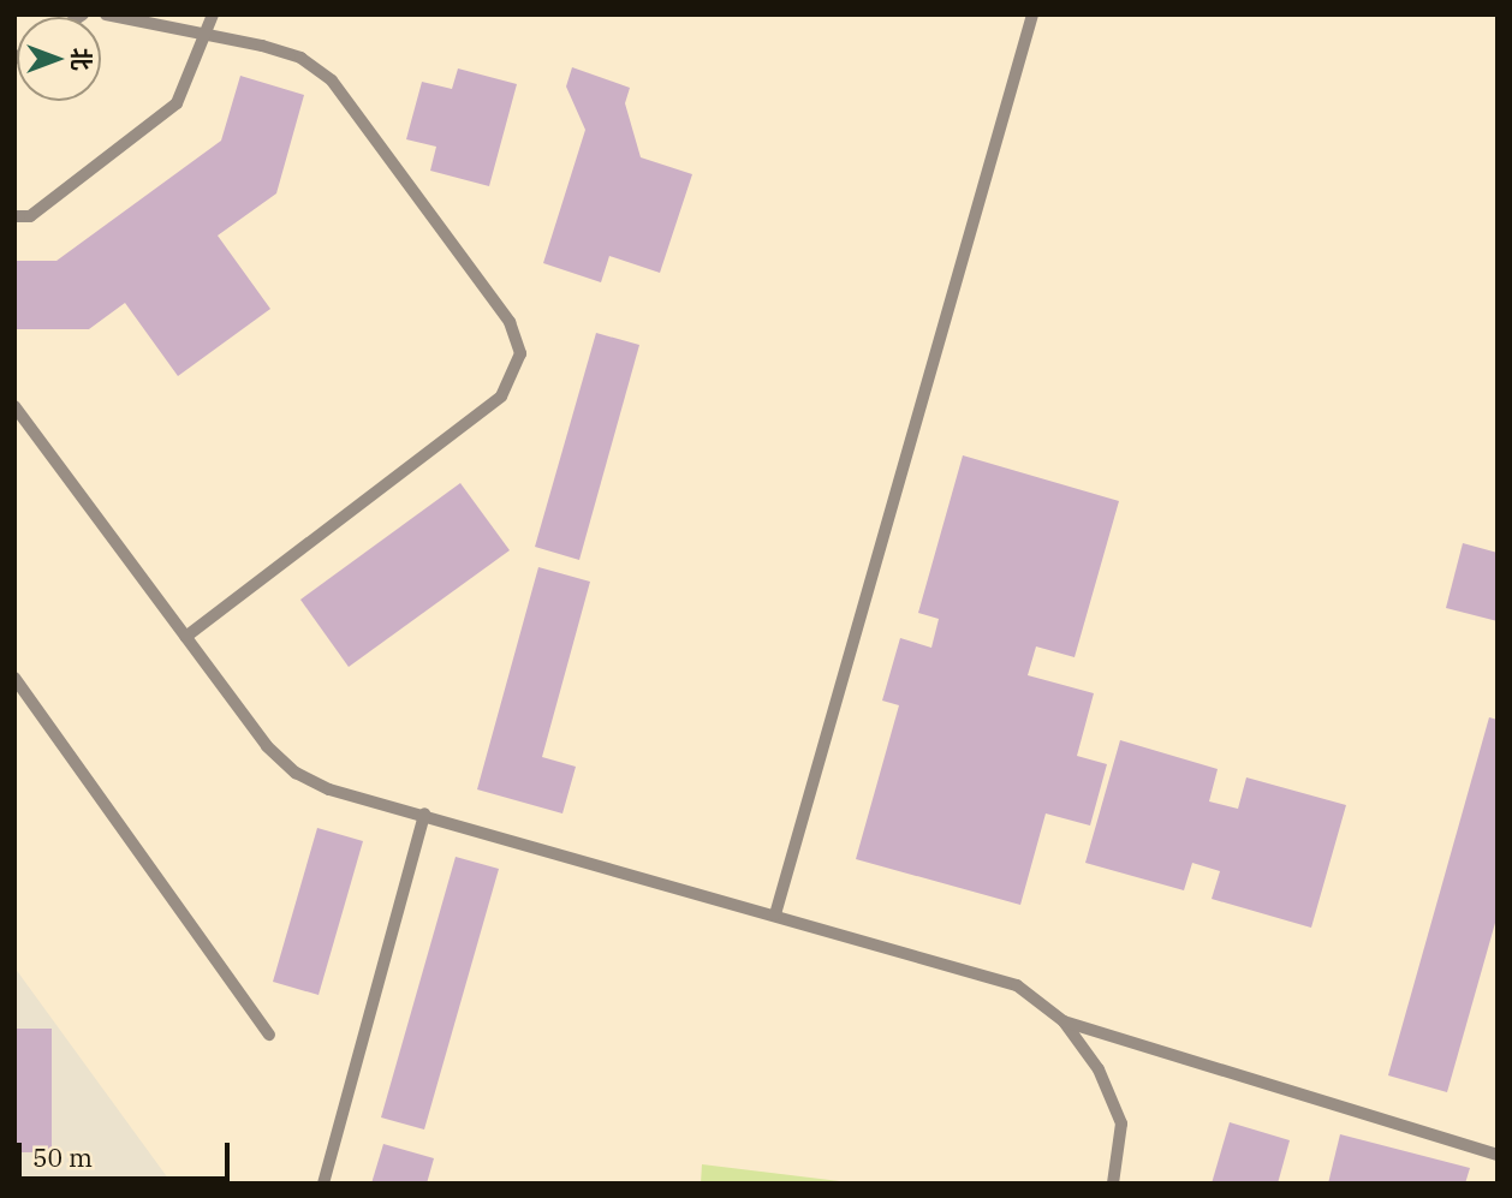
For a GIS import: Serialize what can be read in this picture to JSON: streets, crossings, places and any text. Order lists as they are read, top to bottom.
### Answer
{
  "scale_bar": "50 m",
  "north": "right"
}
